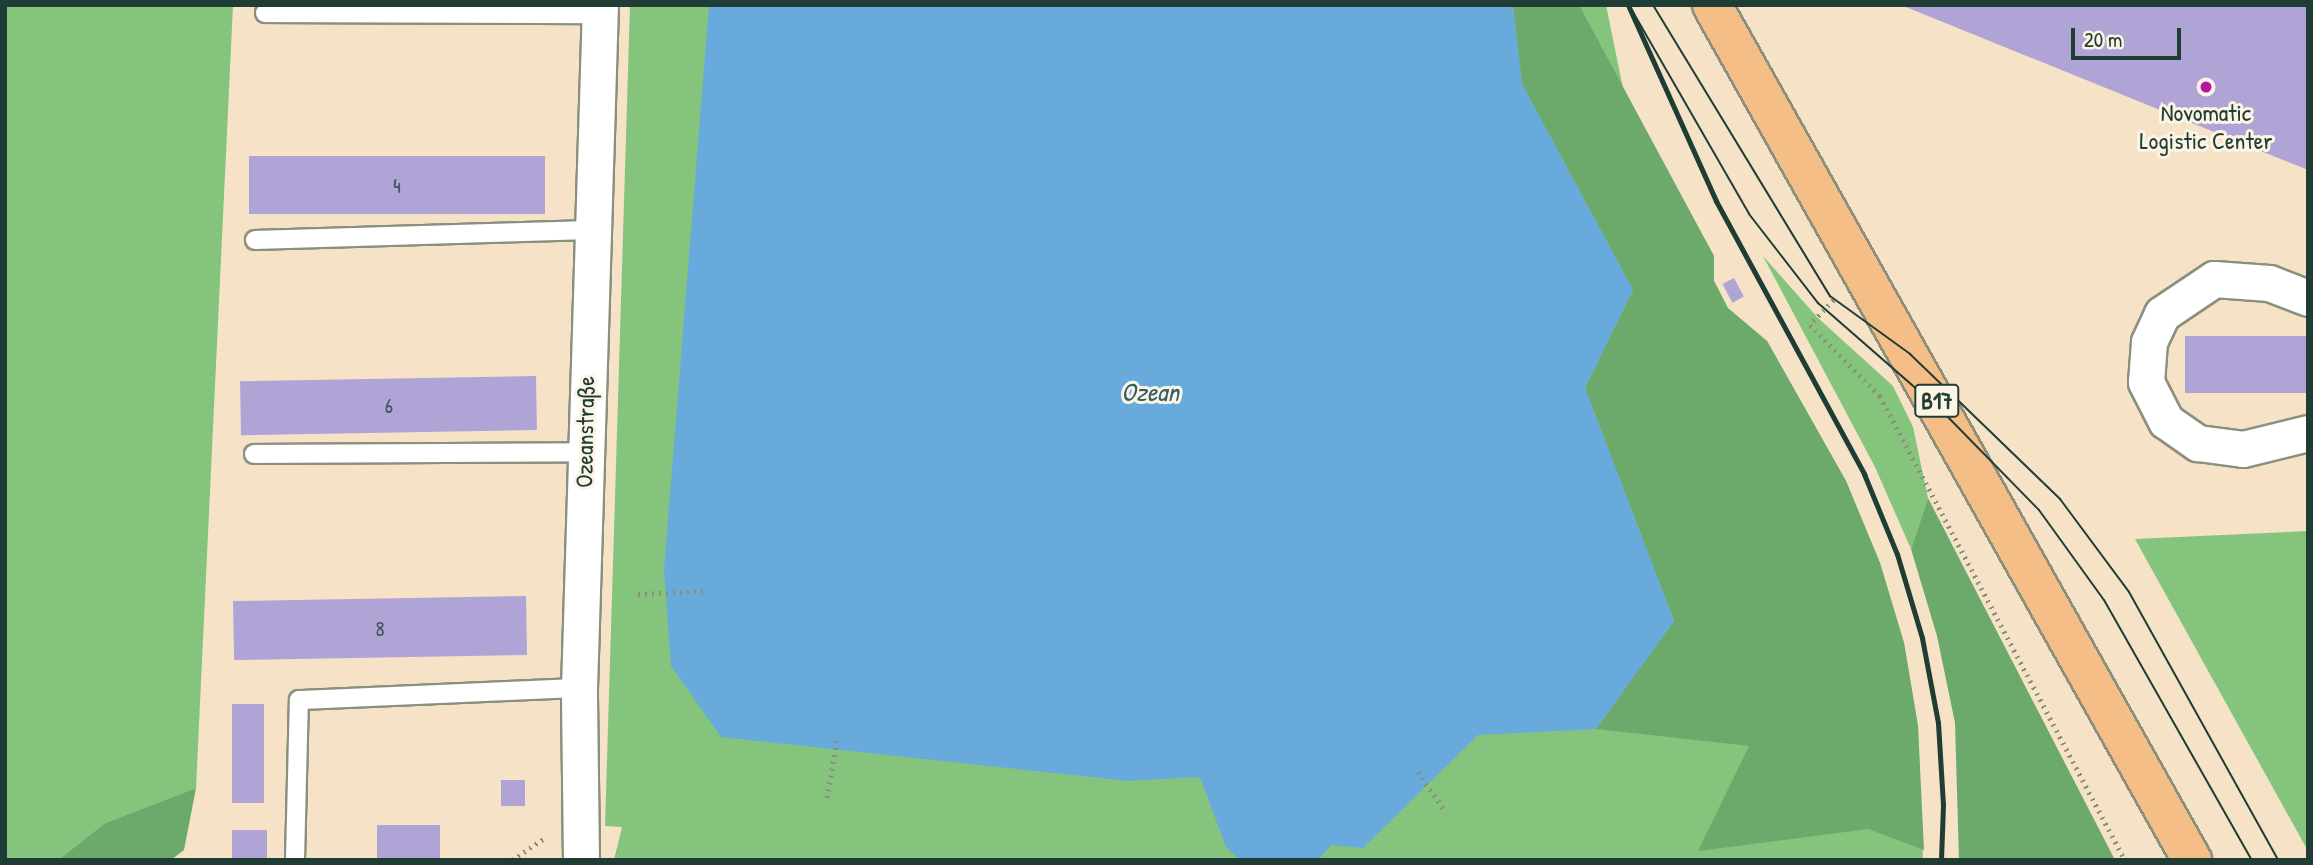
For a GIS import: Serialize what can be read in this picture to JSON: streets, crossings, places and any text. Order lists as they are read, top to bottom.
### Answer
{
  "streets": {
    "main road": ["B17"],
    "street": ["Ozeanstraße"]
  },
  "water": ["Ozean"],
  "places": ["Novomatic Logistic Center"],
  "house_numbers": ["4", "6", "8"],
  "scale_bar": "20 m"
}
